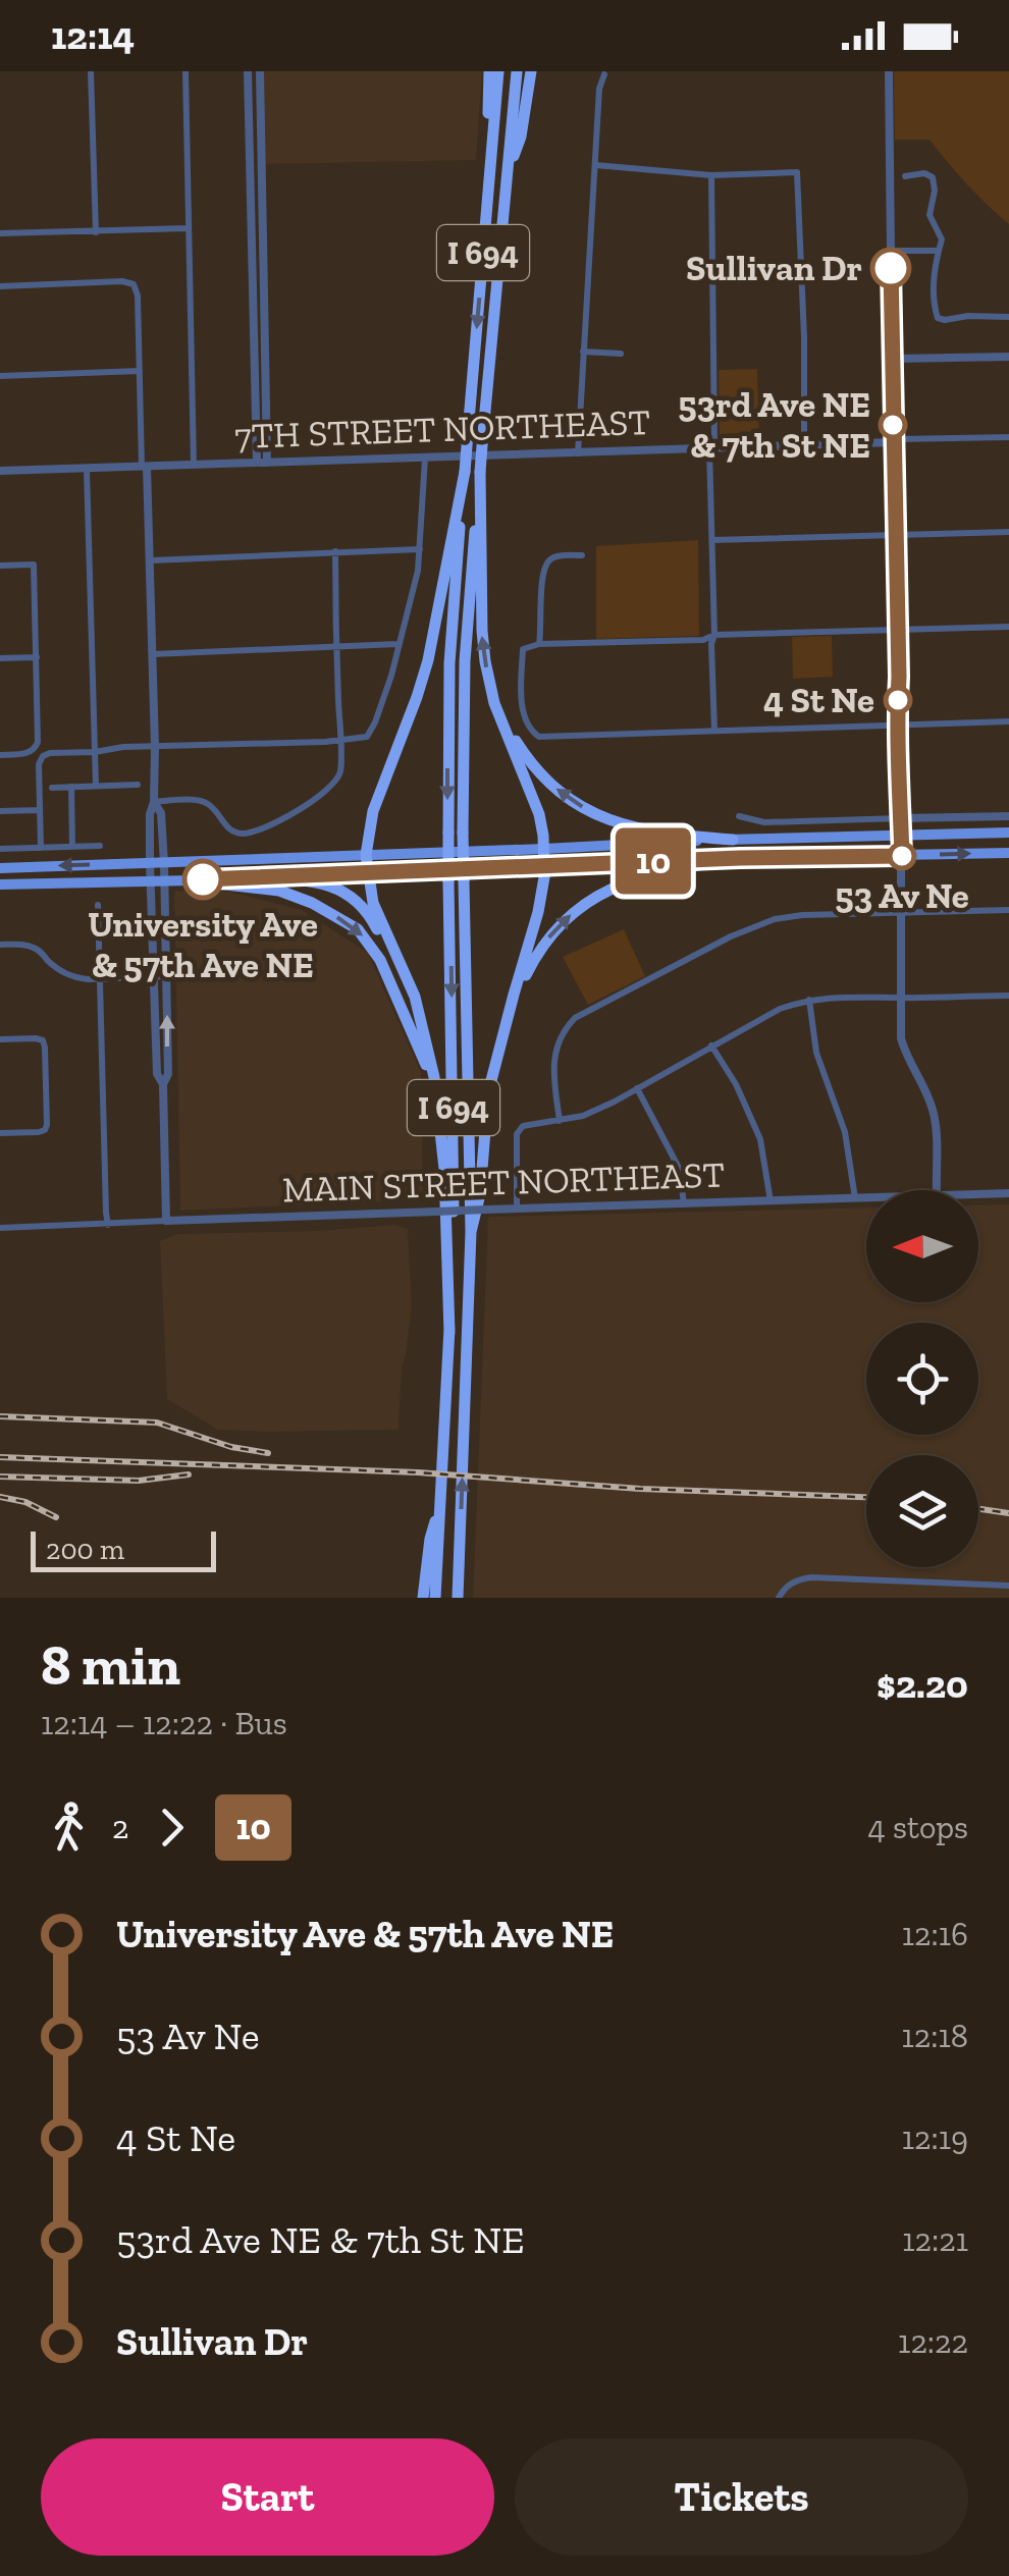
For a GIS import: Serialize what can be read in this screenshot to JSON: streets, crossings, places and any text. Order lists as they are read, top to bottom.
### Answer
{
  "streets": {
    "highway": ["I 694"],
    "street": ["7TH STREET NORTHEAST", "MAIN STREET NORTHEAST"]
  },
  "places": [
    "Sullivan Dr",
    "53rd Ave NE & 7th St NE",
    "4 St Ne",
    "53 Av Ne",
    "University Ave & 57th Ave NE"
  ],
  "lines": ["bus line 10"],
  "scale_bar": "200 m",
  "north": "left",
  "page": {
    "status": "12:14",
    "on_map": "10",
    "scale": "200 m",
    "heading": ["8 min", "12:14 – 12:22 · Bus", "$2.20"],
    "legs": ["2", "10", "4 stops"],
    "list": [
      {
        "name": "University Ave & 57th Ave NE",
        "value": "12:16"
      },
      {
        "name": "53 Av Ne",
        "value": "12:18"
      },
      {
        "name": "4 St Ne",
        "value": "12:19"
      },
      {
        "name": "53rd Ave NE & 7th St NE",
        "value": "12:21"
      },
      {
        "name": "Sullivan Dr",
        "value": "12:22"
      }
    ],
    "buttons": ["Start", "Tickets"]
  }
}
